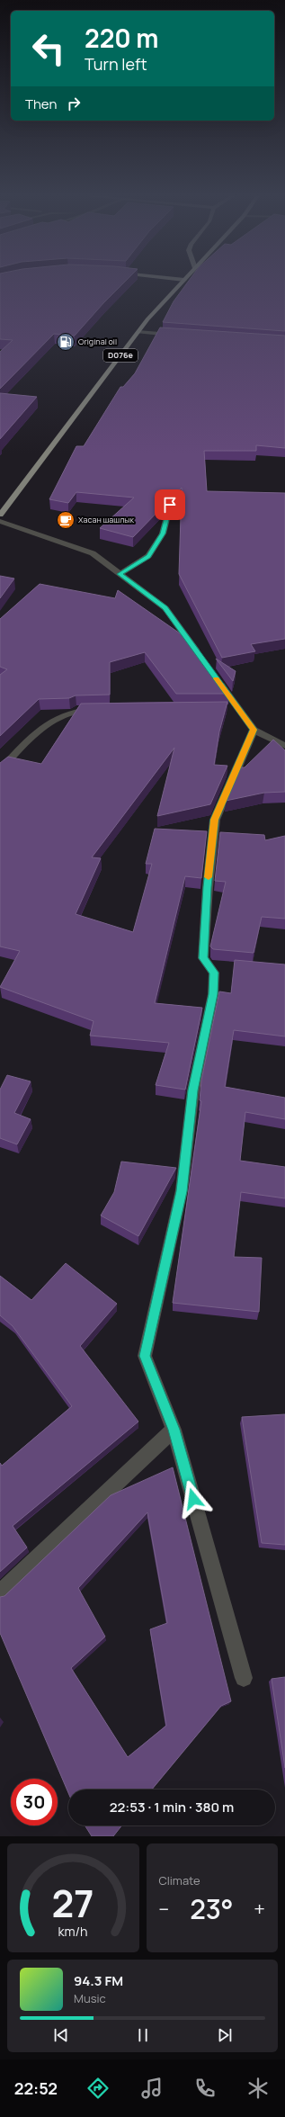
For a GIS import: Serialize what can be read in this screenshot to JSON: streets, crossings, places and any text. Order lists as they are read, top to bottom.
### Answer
{
  "streets": {
    "main road": ["D076e"]
  },
  "places": {
    "fuel station": ["Original oil"],
    "cafe": ["Хасан шашлык"]
  },
  "page": {
    "turn": ["220 m", "Turn left"],
    "then": "Then",
    "limit": "30",
    "trip": "22:53 · 1 min · 380 m",
    "tile": "Climate",
    "heat": ["−", "23°", "+"],
    "song": ["94.3 FM", "Music"],
    "tabs": "22:52",
    "gauge": ["27", "km/h"]
  }
}
